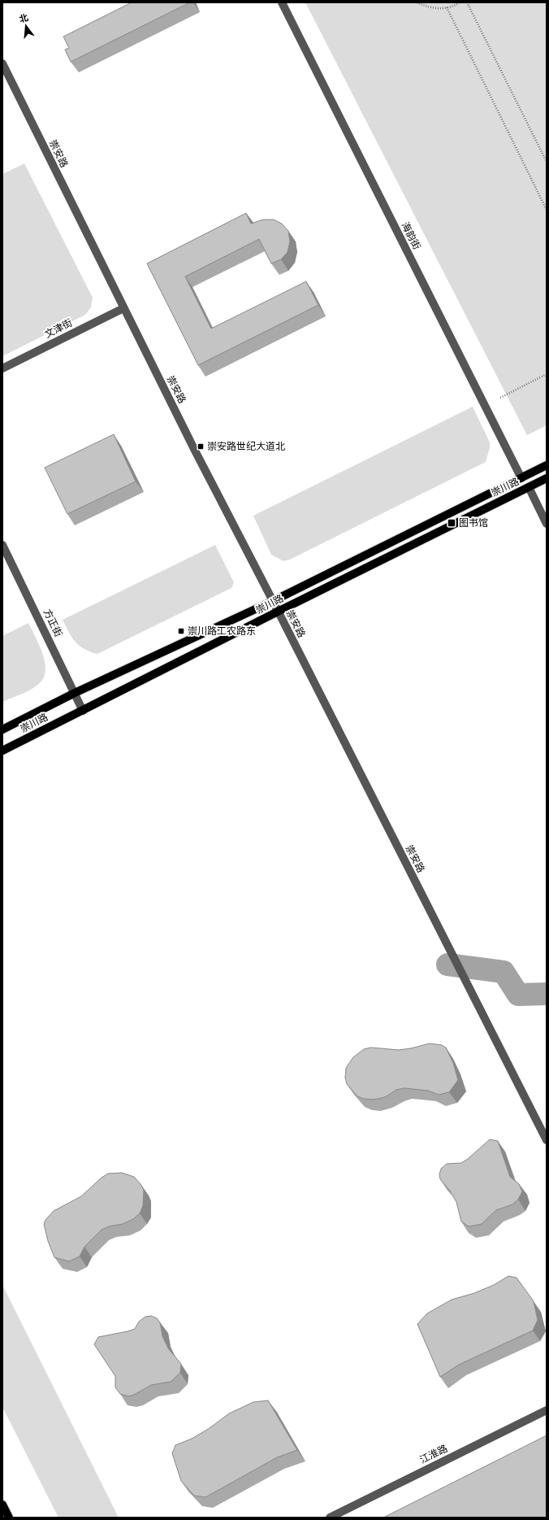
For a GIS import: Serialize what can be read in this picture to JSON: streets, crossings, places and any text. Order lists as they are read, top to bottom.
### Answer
{
  "streets": {
    "main road": ["崇川路"],
    "street": [
      "崇安路",
      "海韵街",
      "文津街",
      "方正街",
      "江淮路"
    ]
  },
  "crossings": [
    ["崇安路", "文津街"],
    ["崇安路", "崇川路"],
    ["海韵街", "崇川路"],
    ["崇川路", "方正街"]
  ],
  "places": {
    "transit": ["崇安路世纪大道北", "图书馆", "崇川路工农路东"]
  },
  "north": "top"
}
